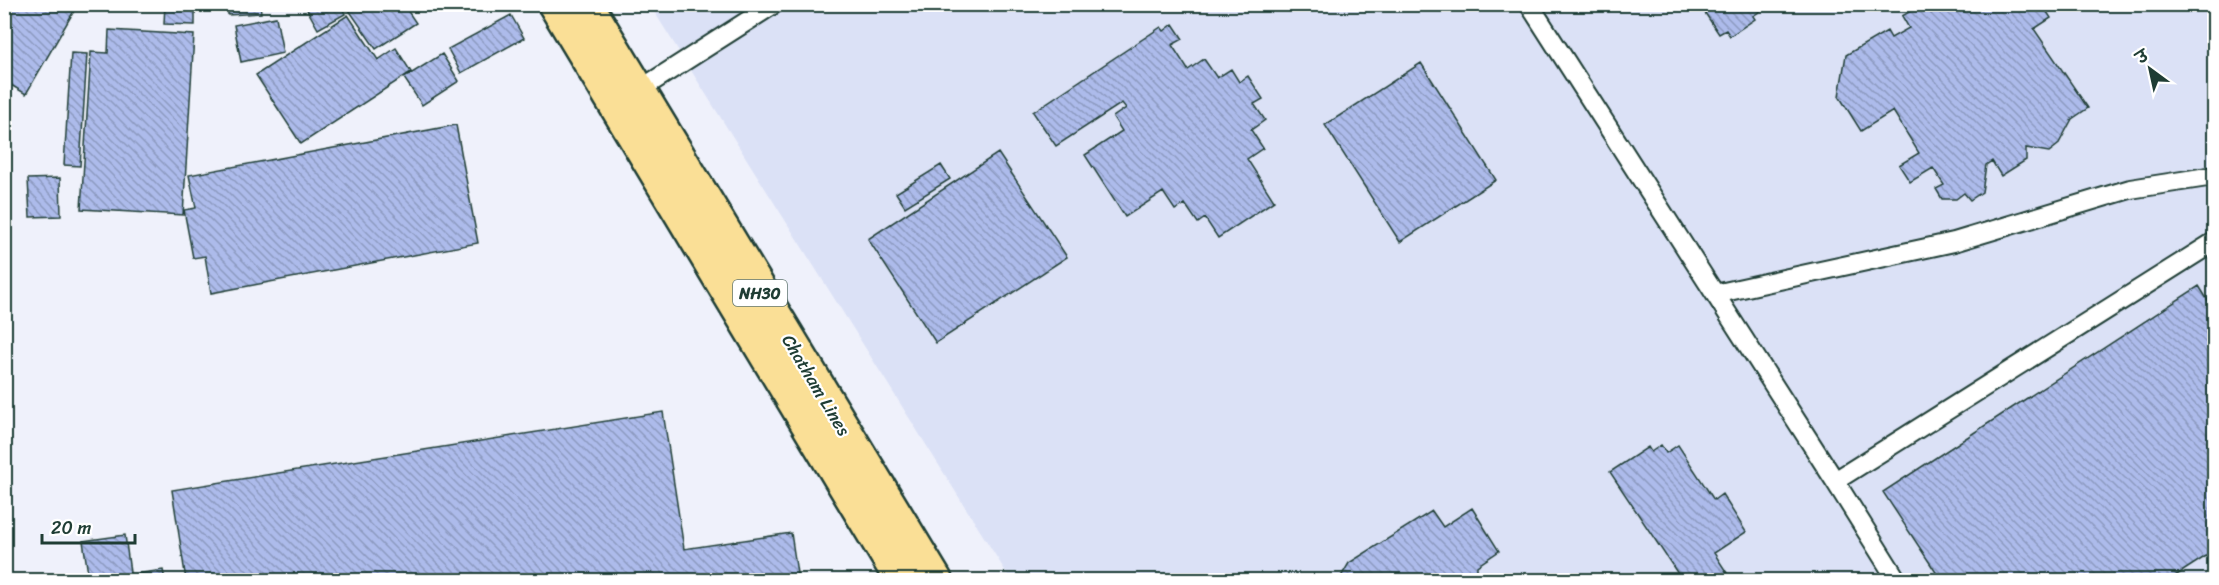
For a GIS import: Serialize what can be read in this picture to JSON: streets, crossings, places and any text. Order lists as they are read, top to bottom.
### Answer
{
  "streets": {
    "highway": ["NH30", "Chatham Lines"]
  },
  "scale_bar": "20 m",
  "north": "top left"
}
